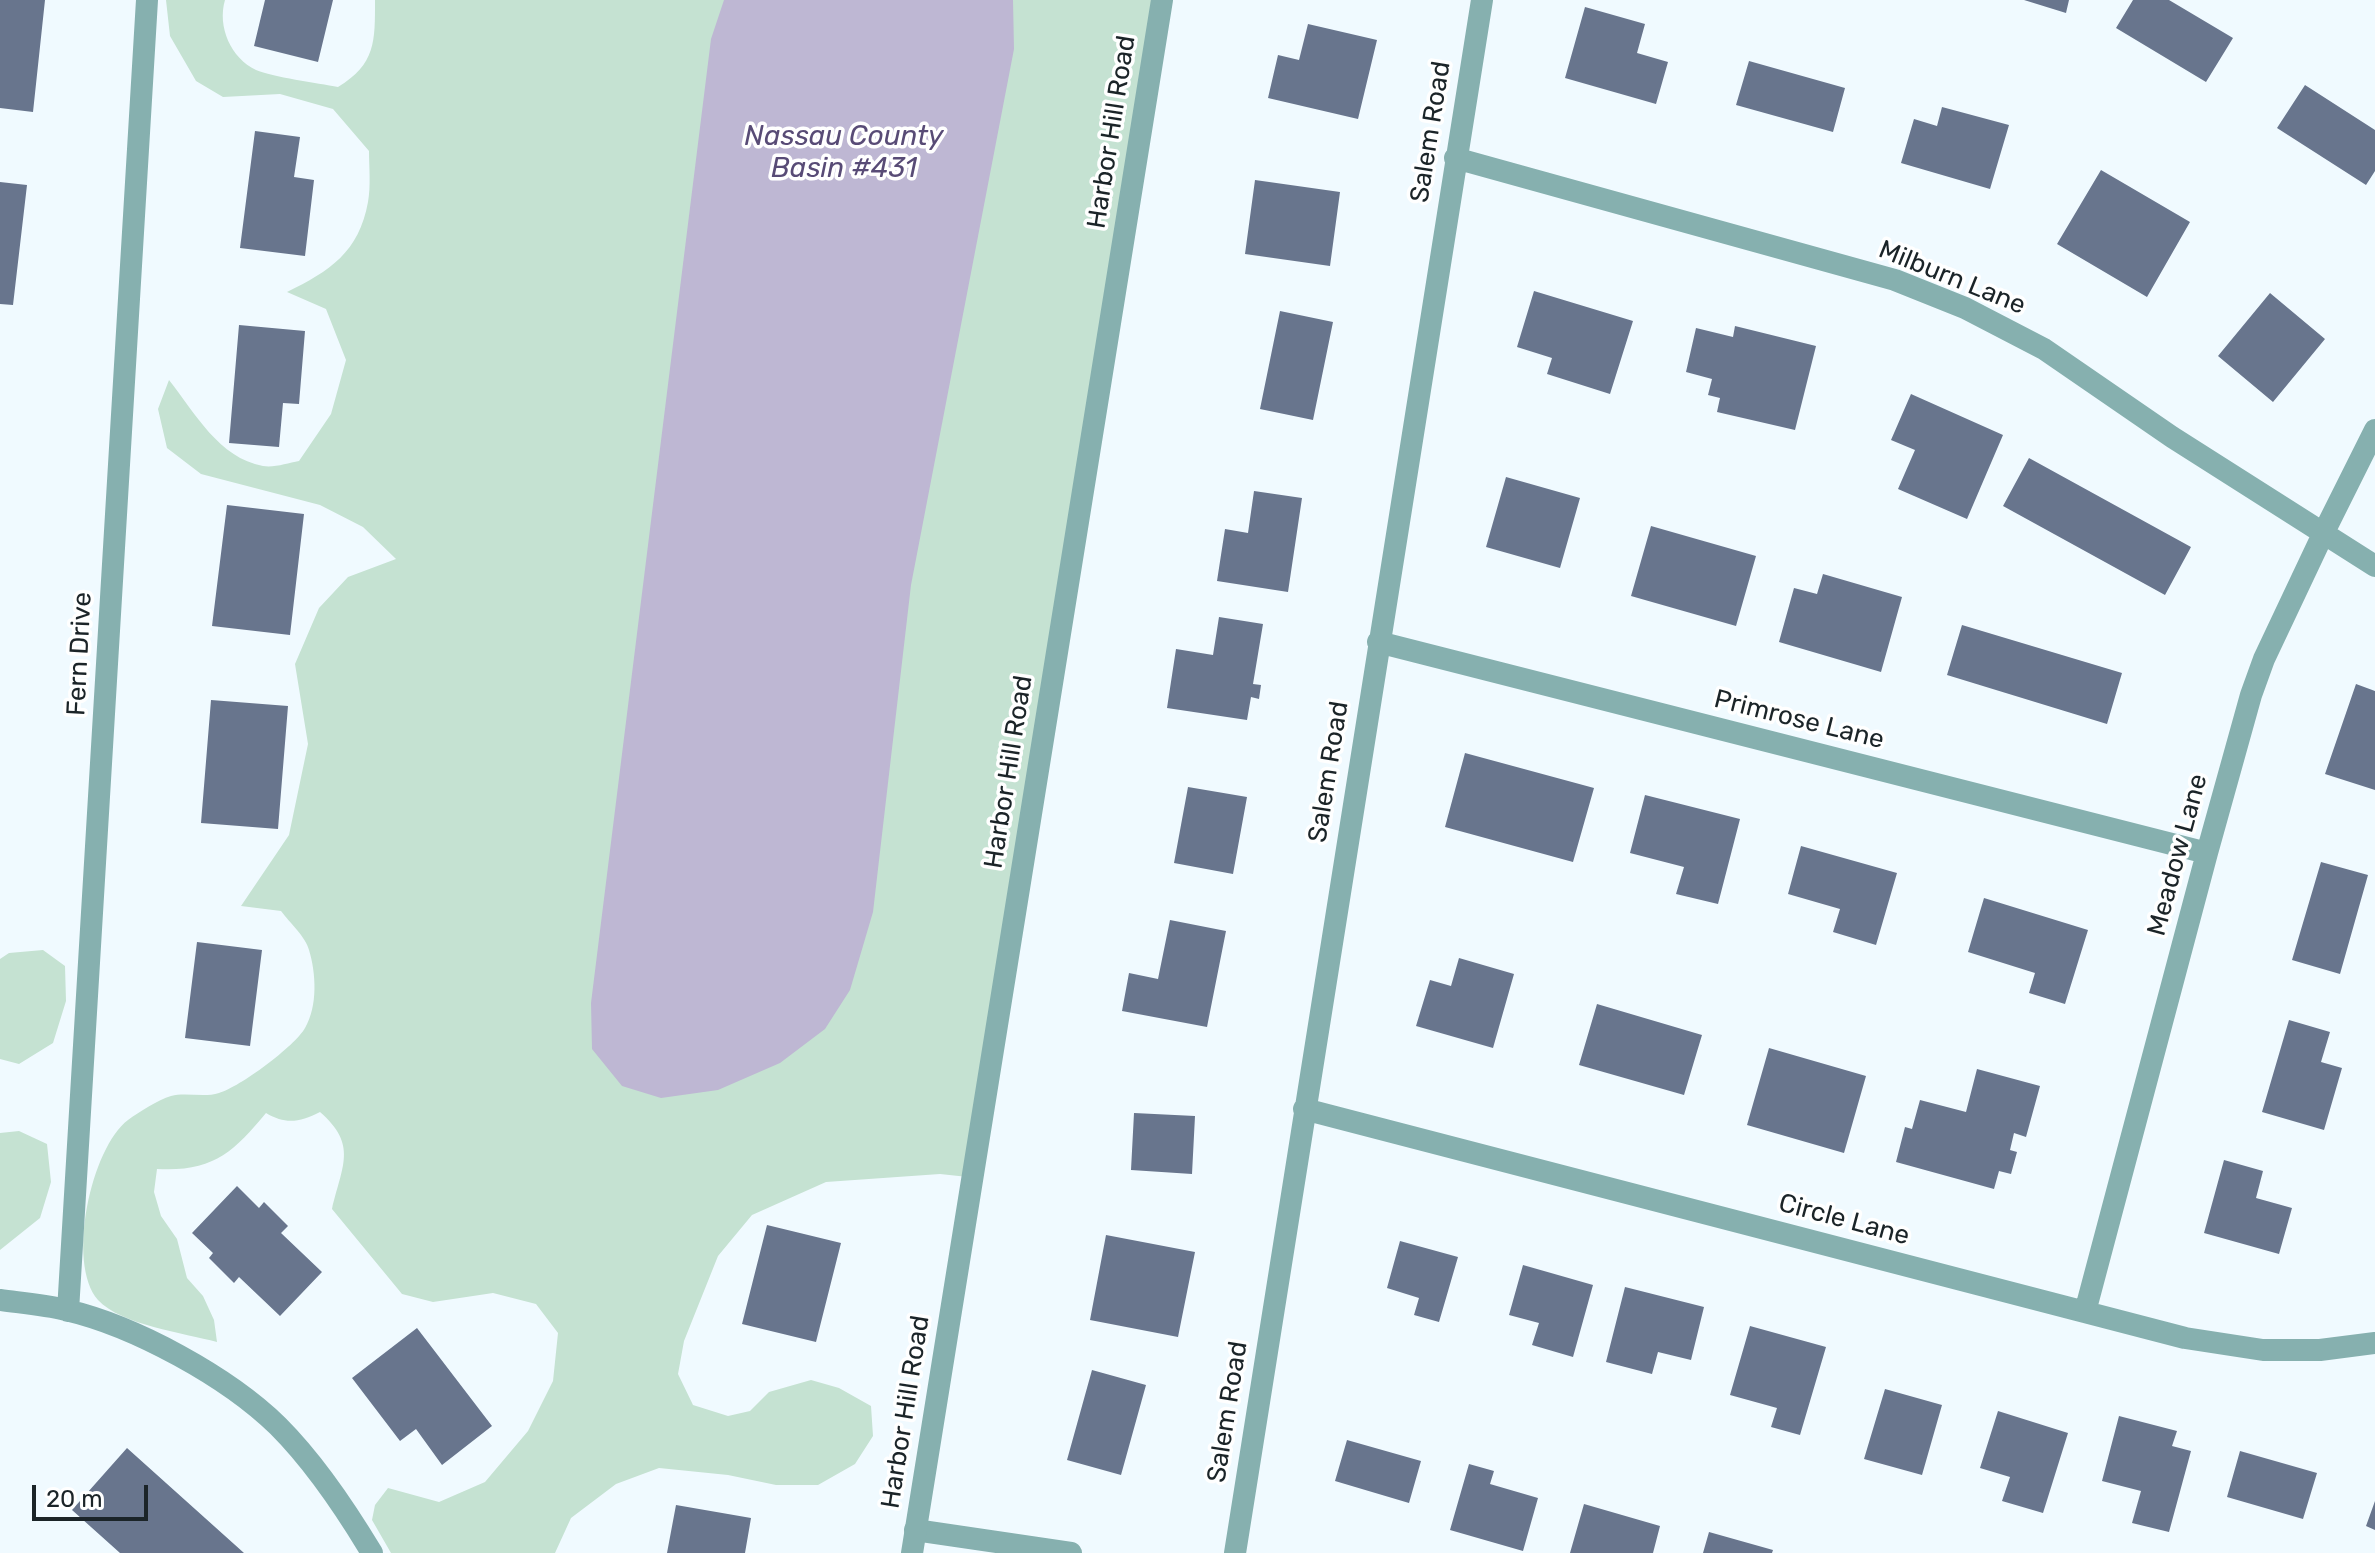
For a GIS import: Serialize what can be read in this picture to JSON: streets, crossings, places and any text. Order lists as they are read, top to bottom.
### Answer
{
  "streets": {
    "street": [
      "Harbor Hill Road",
      "Salem Road",
      "Milburn Lane",
      "Fern Drive",
      "Primrose Lane",
      "Meadow Lane",
      "Circle Lane"
    ]
  },
  "crossings": [
    ["Salem Road", "Milburn Lane"],
    ["Salem Road", "Primrose Lane"],
    ["Salem Road", "Circle Lane"],
    ["Milburn Lane", "Meadow Lane"],
    ["Primrose Lane", "Meadow Lane"],
    ["Meadow Lane", "Circle Lane"]
  ],
  "water": ["Nassau County Basin #431"],
  "scale_bar": "20 m"
}
